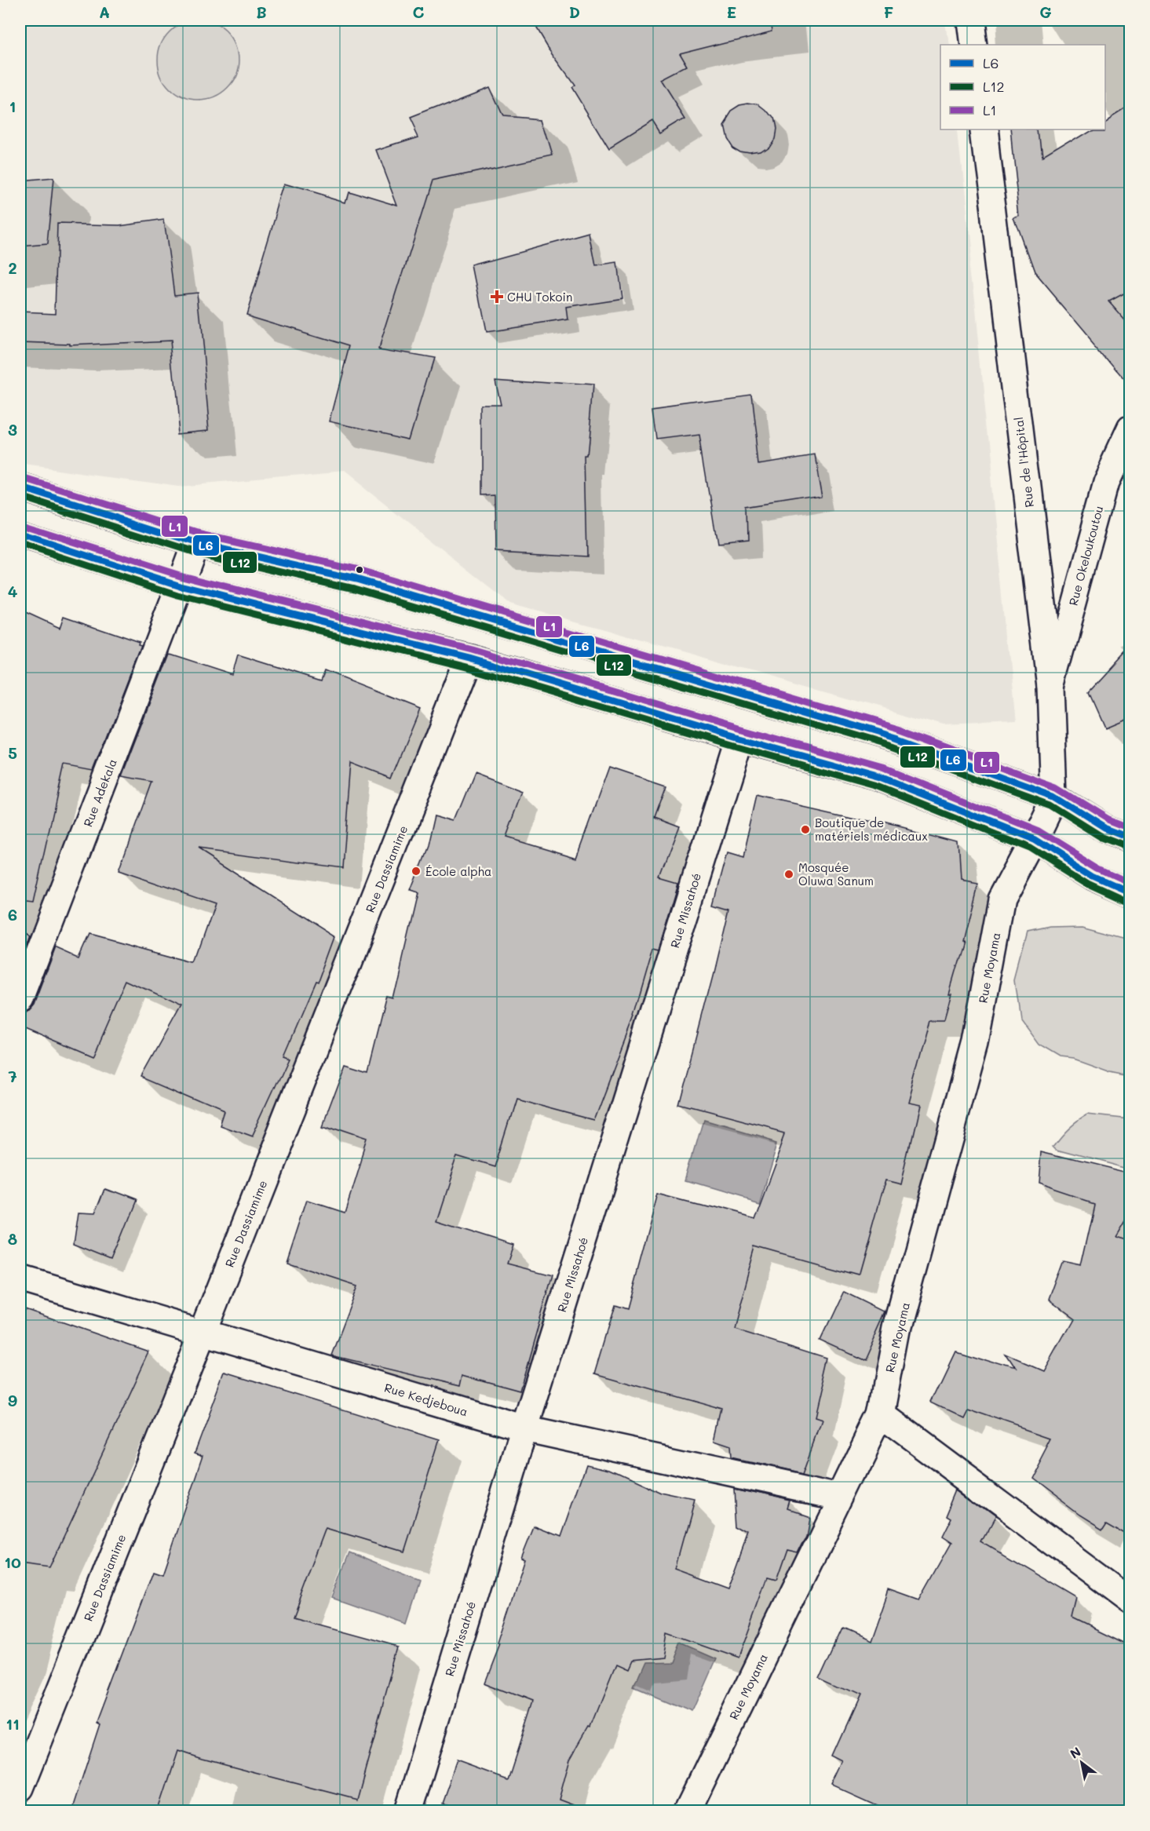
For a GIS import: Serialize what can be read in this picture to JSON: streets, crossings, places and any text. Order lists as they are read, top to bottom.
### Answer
{
  "streets": {
    "main road": [
      "Rue de l'Hôpital",
      "Rue Okeloukoutou",
      "Rue Adekala",
      "Rue Dassiamime",
      "Rue Missahoé",
      "Rue Moyama",
      "Rue Kedjeboua"
    ]
  },
  "crossings": [
    ["Rue de l'Hôpital", "Rue Okeloukoutou"],
    ["Rue de l'Hôpital", "Rue Moyama"],
    ["Rue Dassiamime", "Rue Kedjeboua"],
    ["Rue Missahoé", "Rue Kedjeboua"],
    ["Rue Moyama", "Rue Kedjeboua"]
  ],
  "places": {
    "health": ["CHU Tokoin"],
    "other": ["Boutique de matériels médicaux", "École alpha", "Mosquée Oluwa Sanum"]
  },
  "lines": ["transit line L1", "transit line L6", "transit line L12"],
  "legend": ["L6", "L12", "L1"],
  "north": "top left",
  "grid": {
    "columns": [
      "A",
      "B",
      "C",
      "D",
      "E",
      "F",
      "G"
    ],
    "rows": [
      "1",
      "2",
      "3",
      "4",
      "5",
      "6",
      "7",
      "8",
      "9",
      "10",
      "11"
    ]
  }
}
